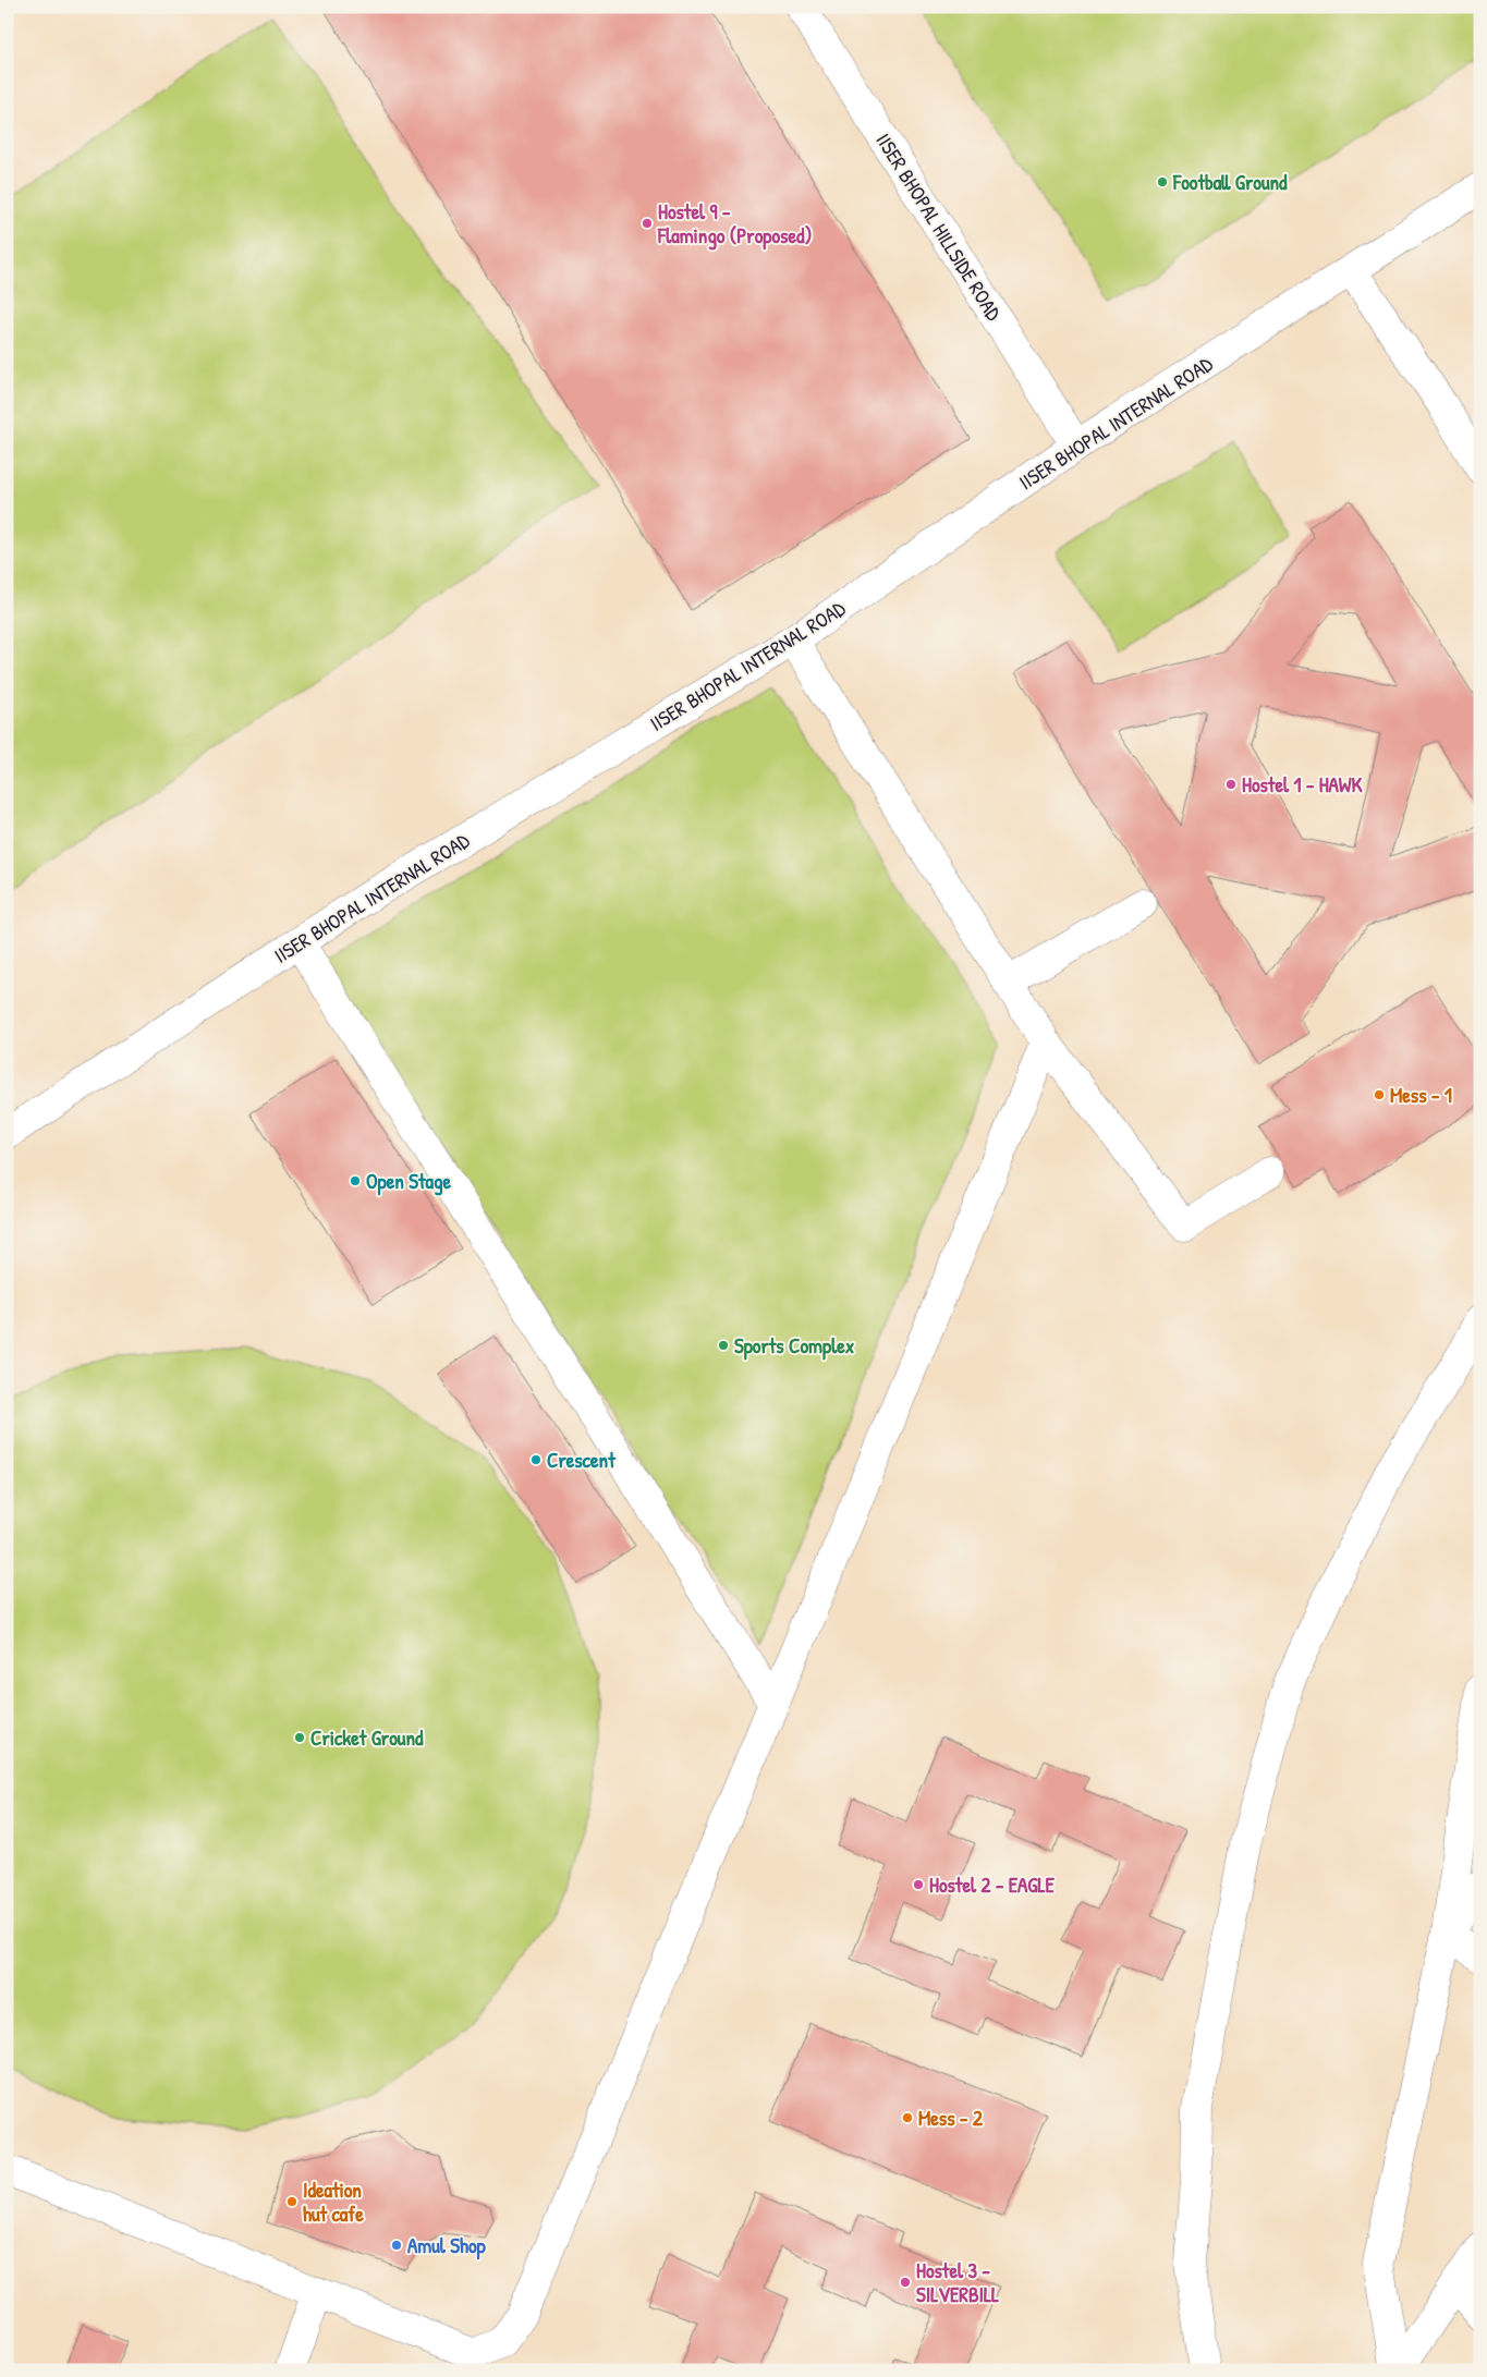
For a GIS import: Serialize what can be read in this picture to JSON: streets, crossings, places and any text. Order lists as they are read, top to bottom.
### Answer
{
  "streets": {
    "street": ["IISER BHOPAL HILLSIDE ROAD", "IISER BHOPAL INTERNAL ROAD"]
  },
  "crossings": [
    ["IISER BHOPAL HILLSIDE ROAD", "IISER BHOPAL INTERNAL ROAD"]
  ],
  "places": [
    "Football Ground",
    "Hostel 9 - Flamingo (Proposed)",
    "Hostel 1 - HAWK",
    "Mess - 1",
    "Open Stage",
    "Sports Complex",
    "Crescent",
    "Cricket Ground",
    "Hostel 2 - EAGLE",
    "Mess - 2",
    "Ideation hut cafe",
    "Amul Shop",
    "Hostel 3 - SILVERBILL"
  ]
}
